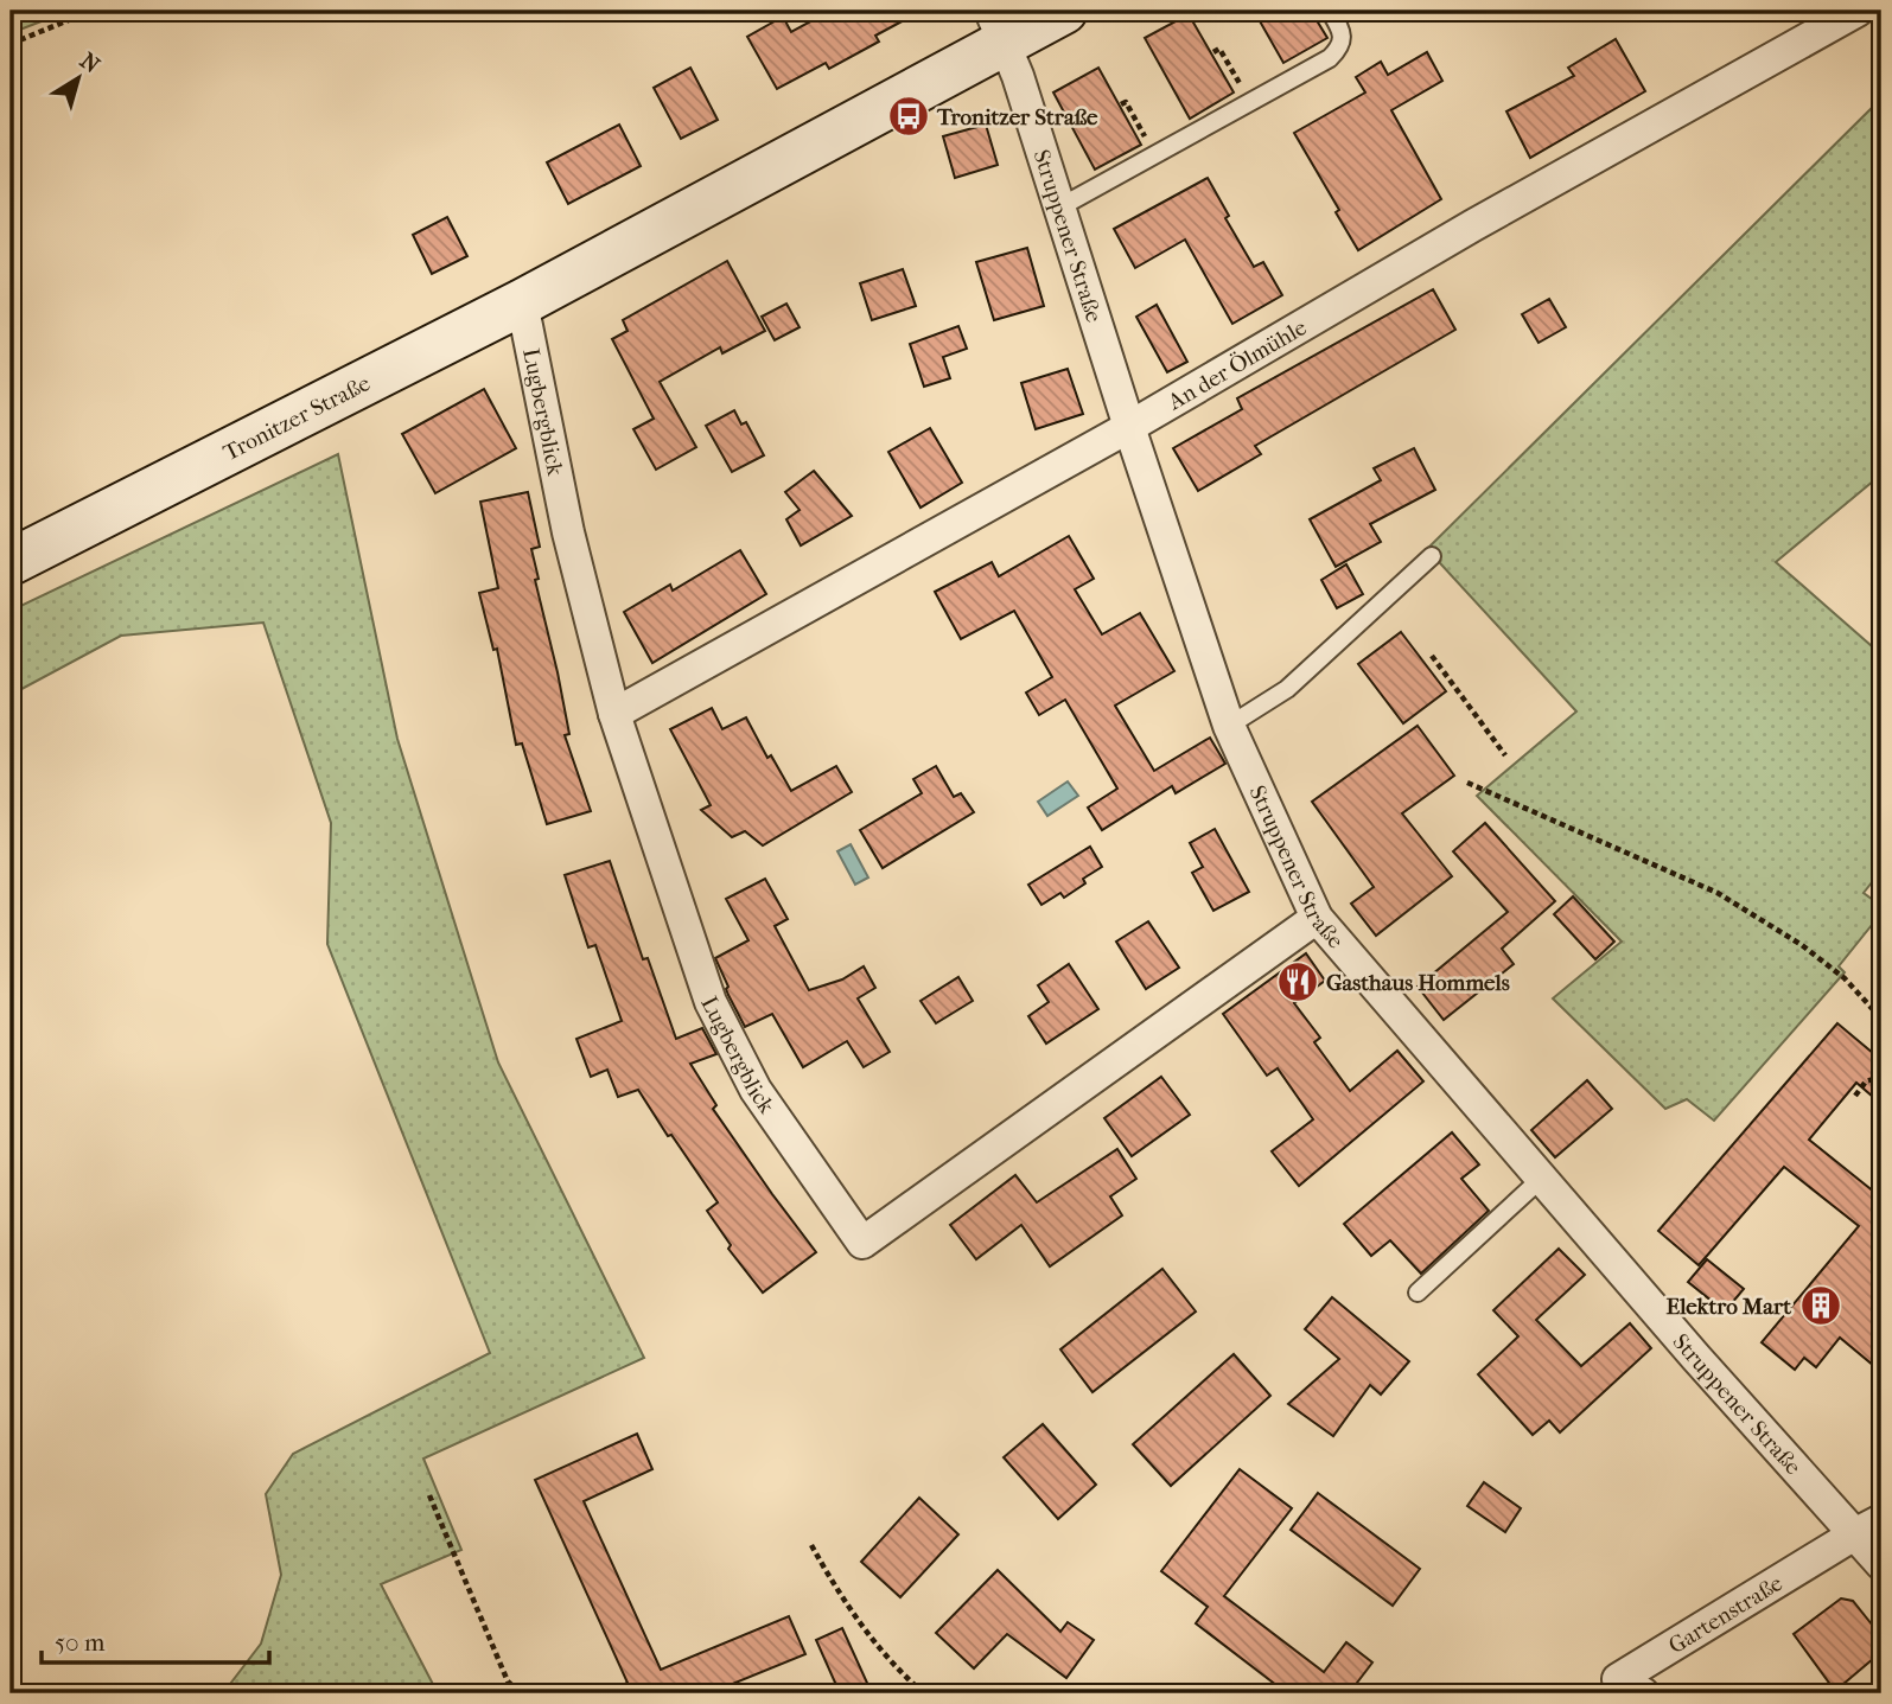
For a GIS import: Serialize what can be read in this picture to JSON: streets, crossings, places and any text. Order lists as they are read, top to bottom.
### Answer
{
  "streets": {
    "street": [
      "Struppener Straße",
      "An der Ölmühle",
      "Lugbergblick",
      "Tronitzer Straße",
      "Gartenstraße"
    ]
  },
  "crossings": [
    ["Struppener Straße", "An der Ölmühle"],
    ["Struppener Straße", "Lugbergblick"],
    ["Struppener Straße", "Tronitzer Straße"],
    ["Struppener Straße", "Gartenstraße"],
    ["An der Ölmühle", "Lugbergblick"],
    ["Lugbergblick", "Tronitzer Straße"]
  ],
  "places": {
    "bus stop": ["Tronitzer Straße"],
    "restaurant": ["Gasthaus Hommels"],
    "building": ["Elektro Mart"]
  },
  "scale_bar": "50 m",
  "north": "top right"
}
